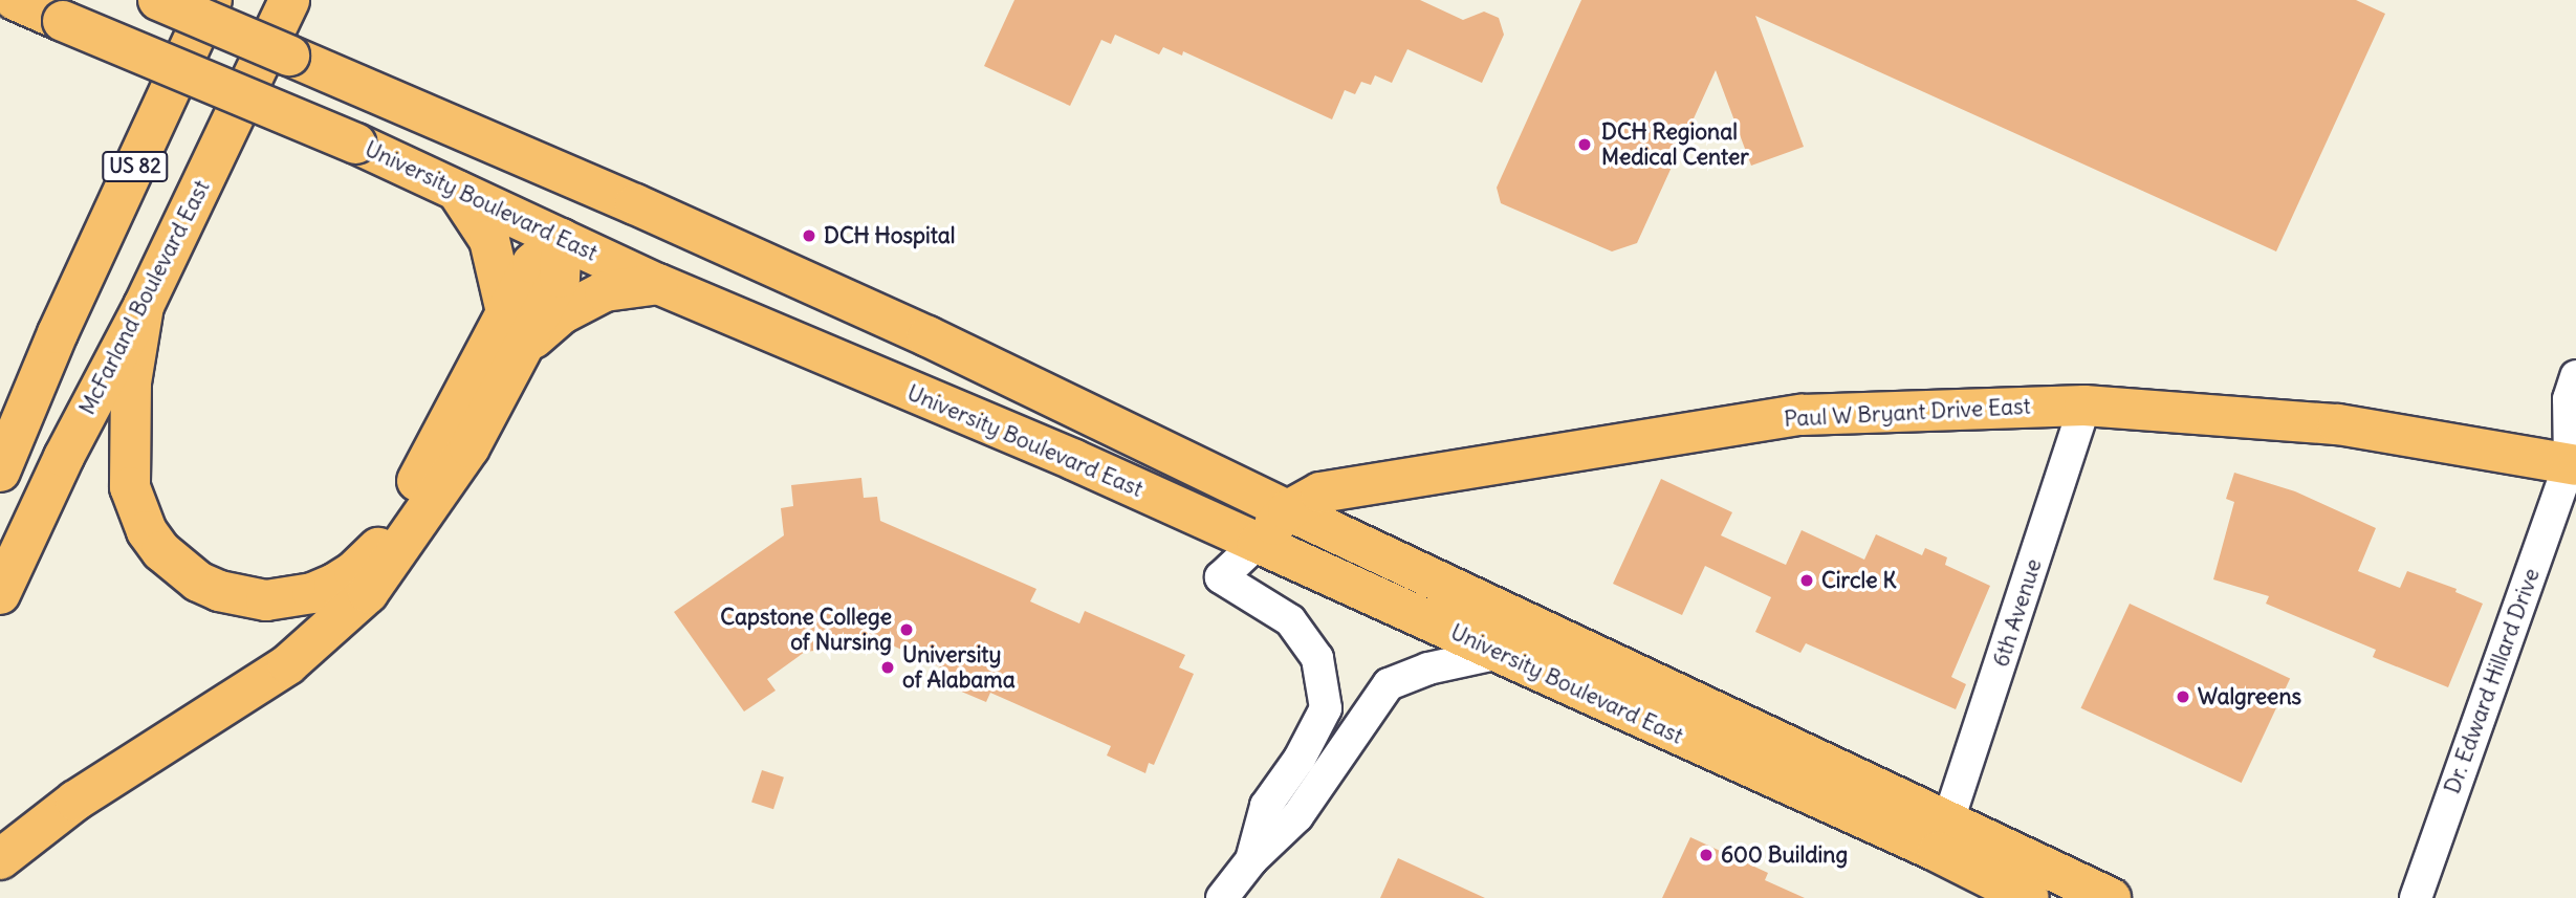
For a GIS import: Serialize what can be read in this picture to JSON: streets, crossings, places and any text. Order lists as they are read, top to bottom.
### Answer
{
  "streets": {
    "main road": [
      "US 82",
      "University Boulevard East",
      "McFarland Boulevard East",
      "Paul W Bryant Drive East"
    ],
    "street": ["6th Avenue", "Dr. Edward Hillard Drive"]
  },
  "crossings": [
    ["University Boulevard East", "Paul W Bryant Drive East"],
    ["University Boulevard East", "6th Avenue"],
    ["Paul W Bryant Drive East", "6th Avenue"],
    ["Paul W Bryant Drive East", "Dr. Edward Hillard Drive"]
  ],
  "places": [
    "DCH Regional Medical Center",
    "DCH Hospital",
    "Circle K",
    "Capstone College of Nursing",
    "University of Alabama",
    "Walgreens",
    "600 Building"
  ]
}
